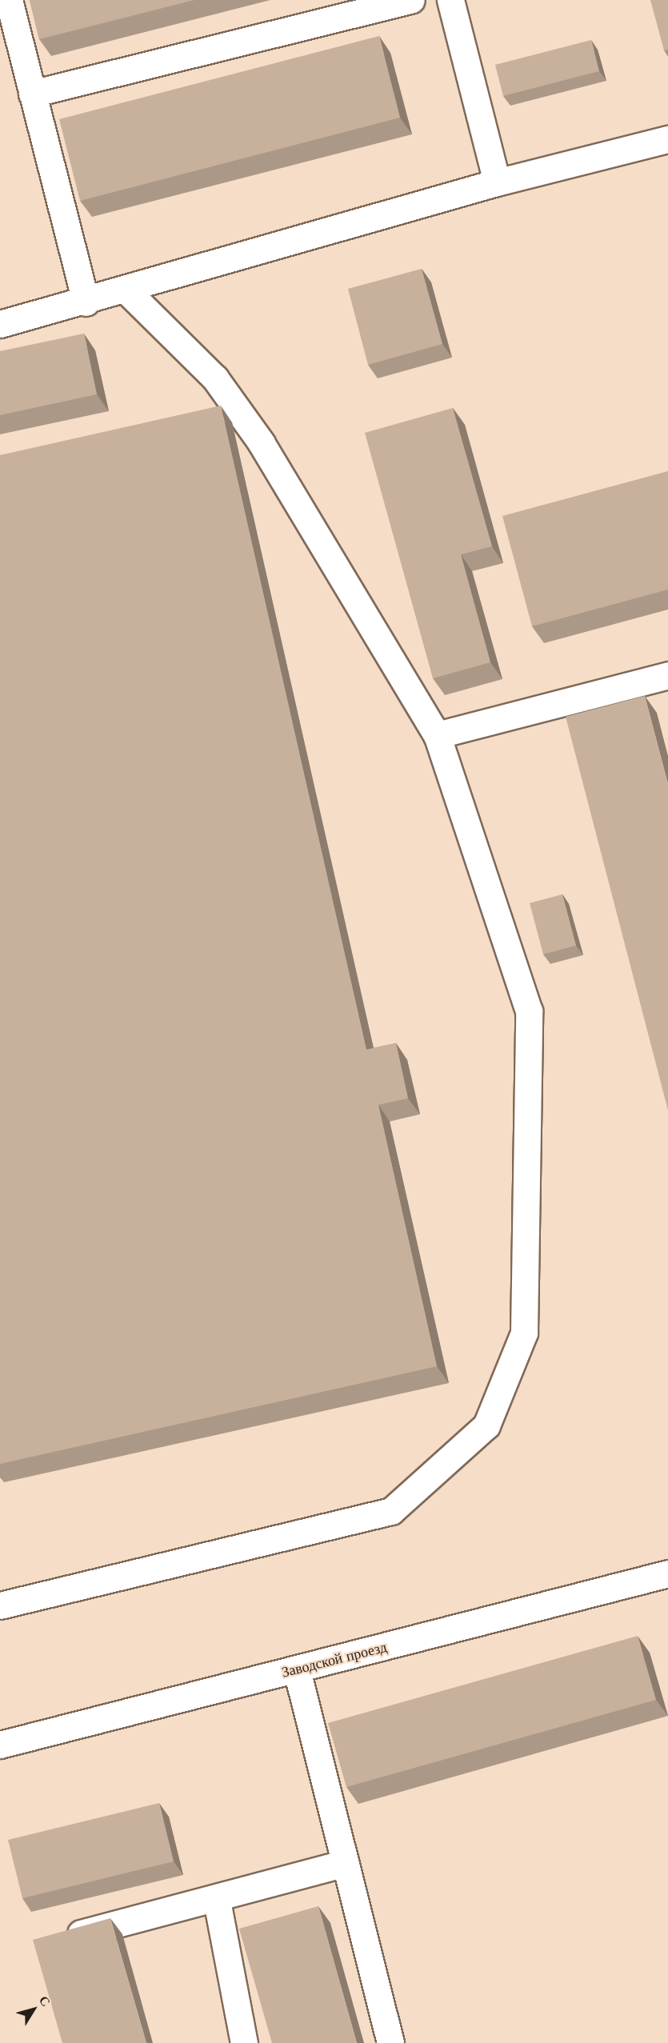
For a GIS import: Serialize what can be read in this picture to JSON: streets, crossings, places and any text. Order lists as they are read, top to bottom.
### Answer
{
  "streets": {
    "street": ["Заводской проезд"]
  },
  "north": "top right"
}
